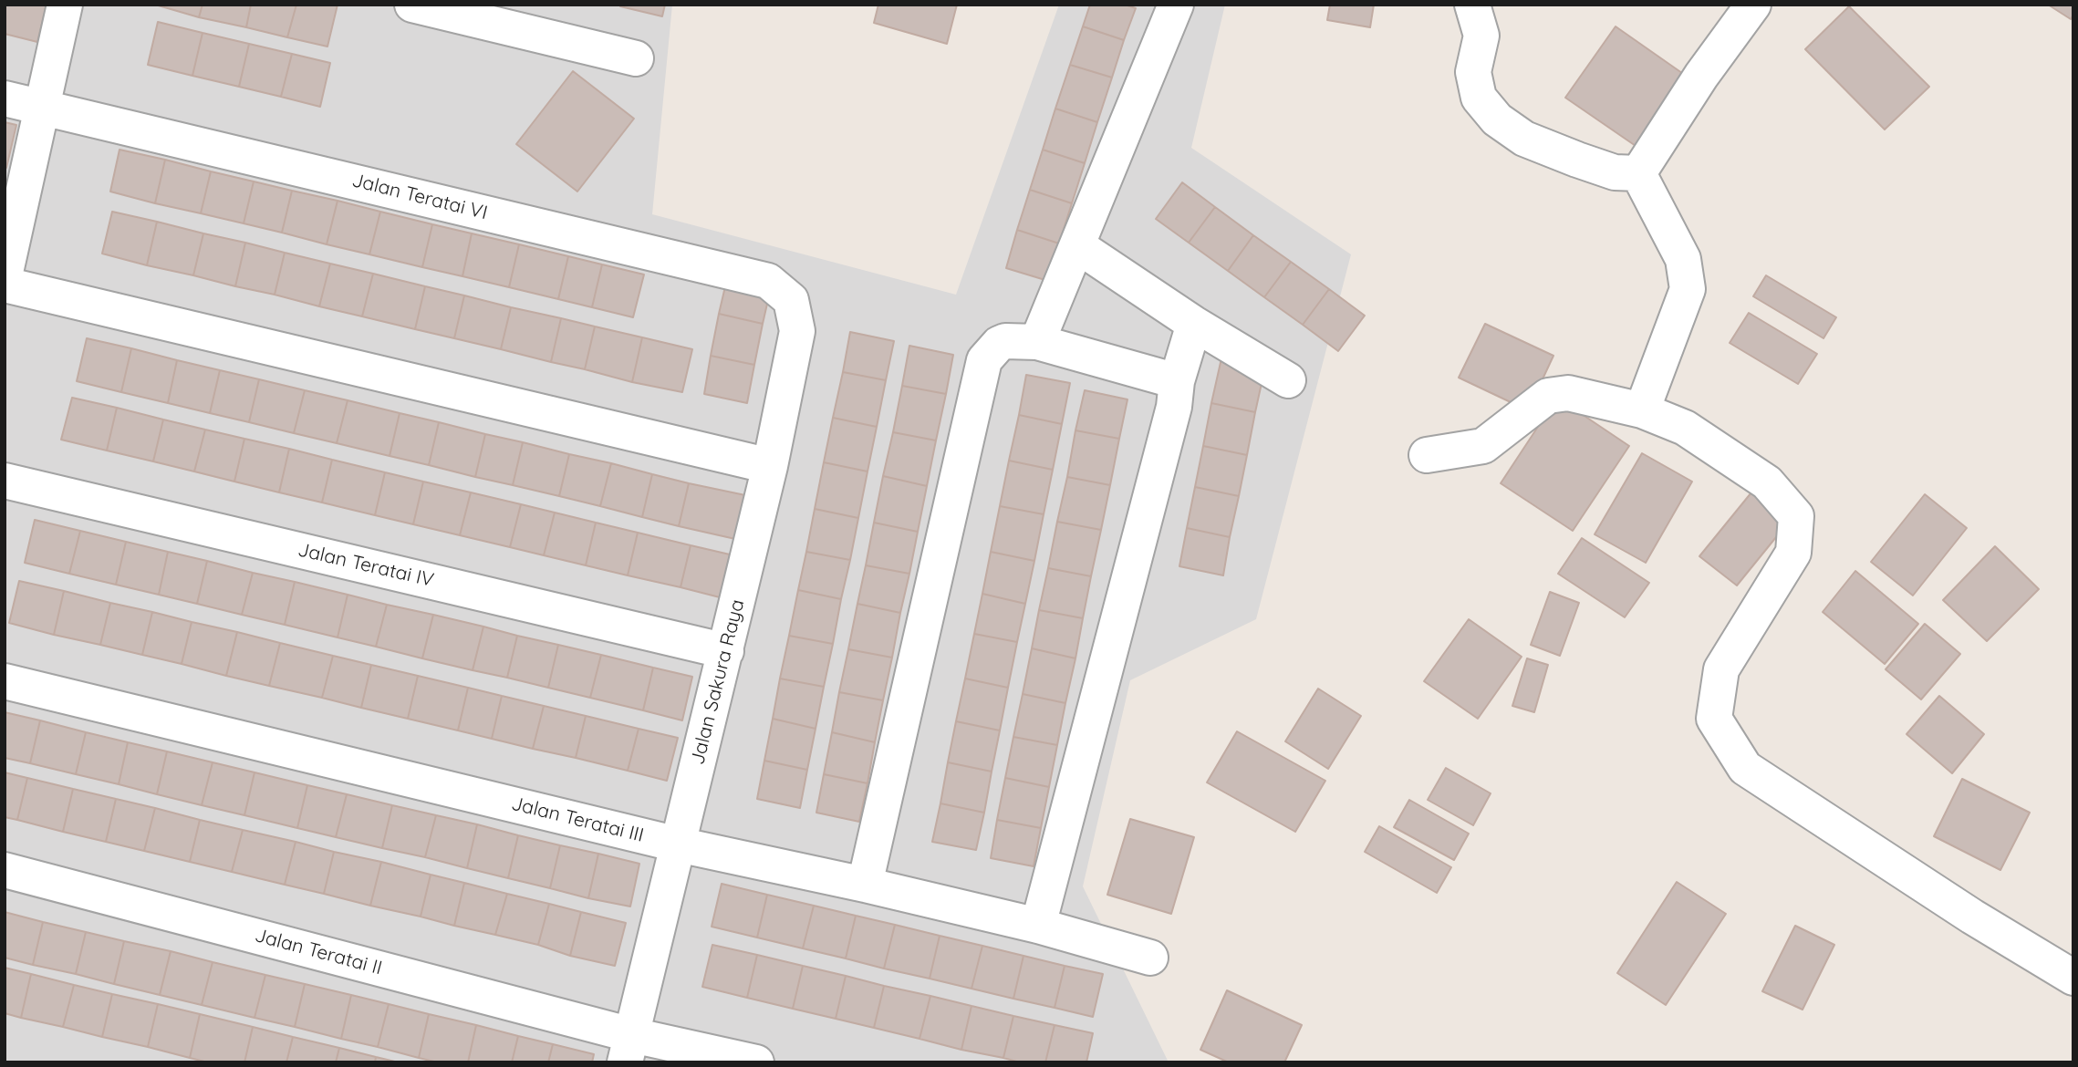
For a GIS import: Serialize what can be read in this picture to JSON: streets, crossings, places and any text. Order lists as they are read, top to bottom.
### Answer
{
  "streets": {
    "street": [
      "Jalan Teratai VI",
      "Jalan Teratai IV",
      "Jalan Sakura Raya",
      "Jalan Teratai III",
      "Jalan Teratai II"
    ]
  },
  "crossings": [
    ["Jalan Teratai VI", "Jalan Sakura Raya"],
    ["Jalan Teratai IV", "Jalan Sakura Raya"],
    ["Jalan Sakura Raya", "Jalan Teratai III"],
    ["Jalan Sakura Raya", "Jalan Teratai II"]
  ]
}
